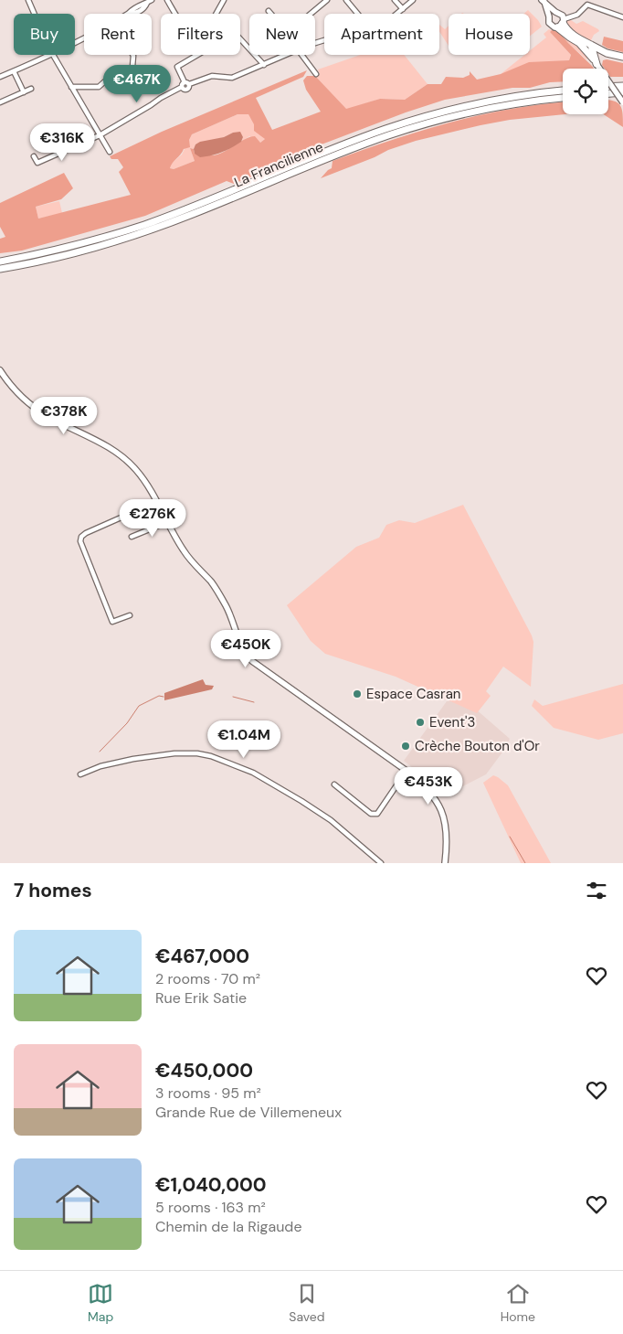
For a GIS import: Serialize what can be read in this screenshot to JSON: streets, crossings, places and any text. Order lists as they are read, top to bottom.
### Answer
{
  "streets": {
    "highway": ["La Francilienne"]
  },
  "places": ["Espace Casran", "Event'3", "Crèche Bouton d'Or"],
  "page": {
    "chip": [
      "Buy",
      "Rent",
      "Filters",
      "New",
      "Apartment",
      "House"
    ],
    "price": [
      "€467K",
      "€316K",
      "€378K",
      "€276K",
      "€450K",
      "€1.04M",
      "€453K"
    ],
    "heading": "7 homes",
    "list": [
      {
        "name": "€467,000",
        "note": "2 rooms · 70 m² · Rue Erik Satie"
      },
      {
        "name": "€450,000",
        "note": "3 rooms · 95 m² · Grande Rue de Villemeneux"
      },
      {
        "name": "€1,040,000",
        "note": "5 rooms · 163 m² · Chemin de la Rigaude"
      }
    ],
    "tabs": ["Map", "Saved", "Home"]
  }
}
